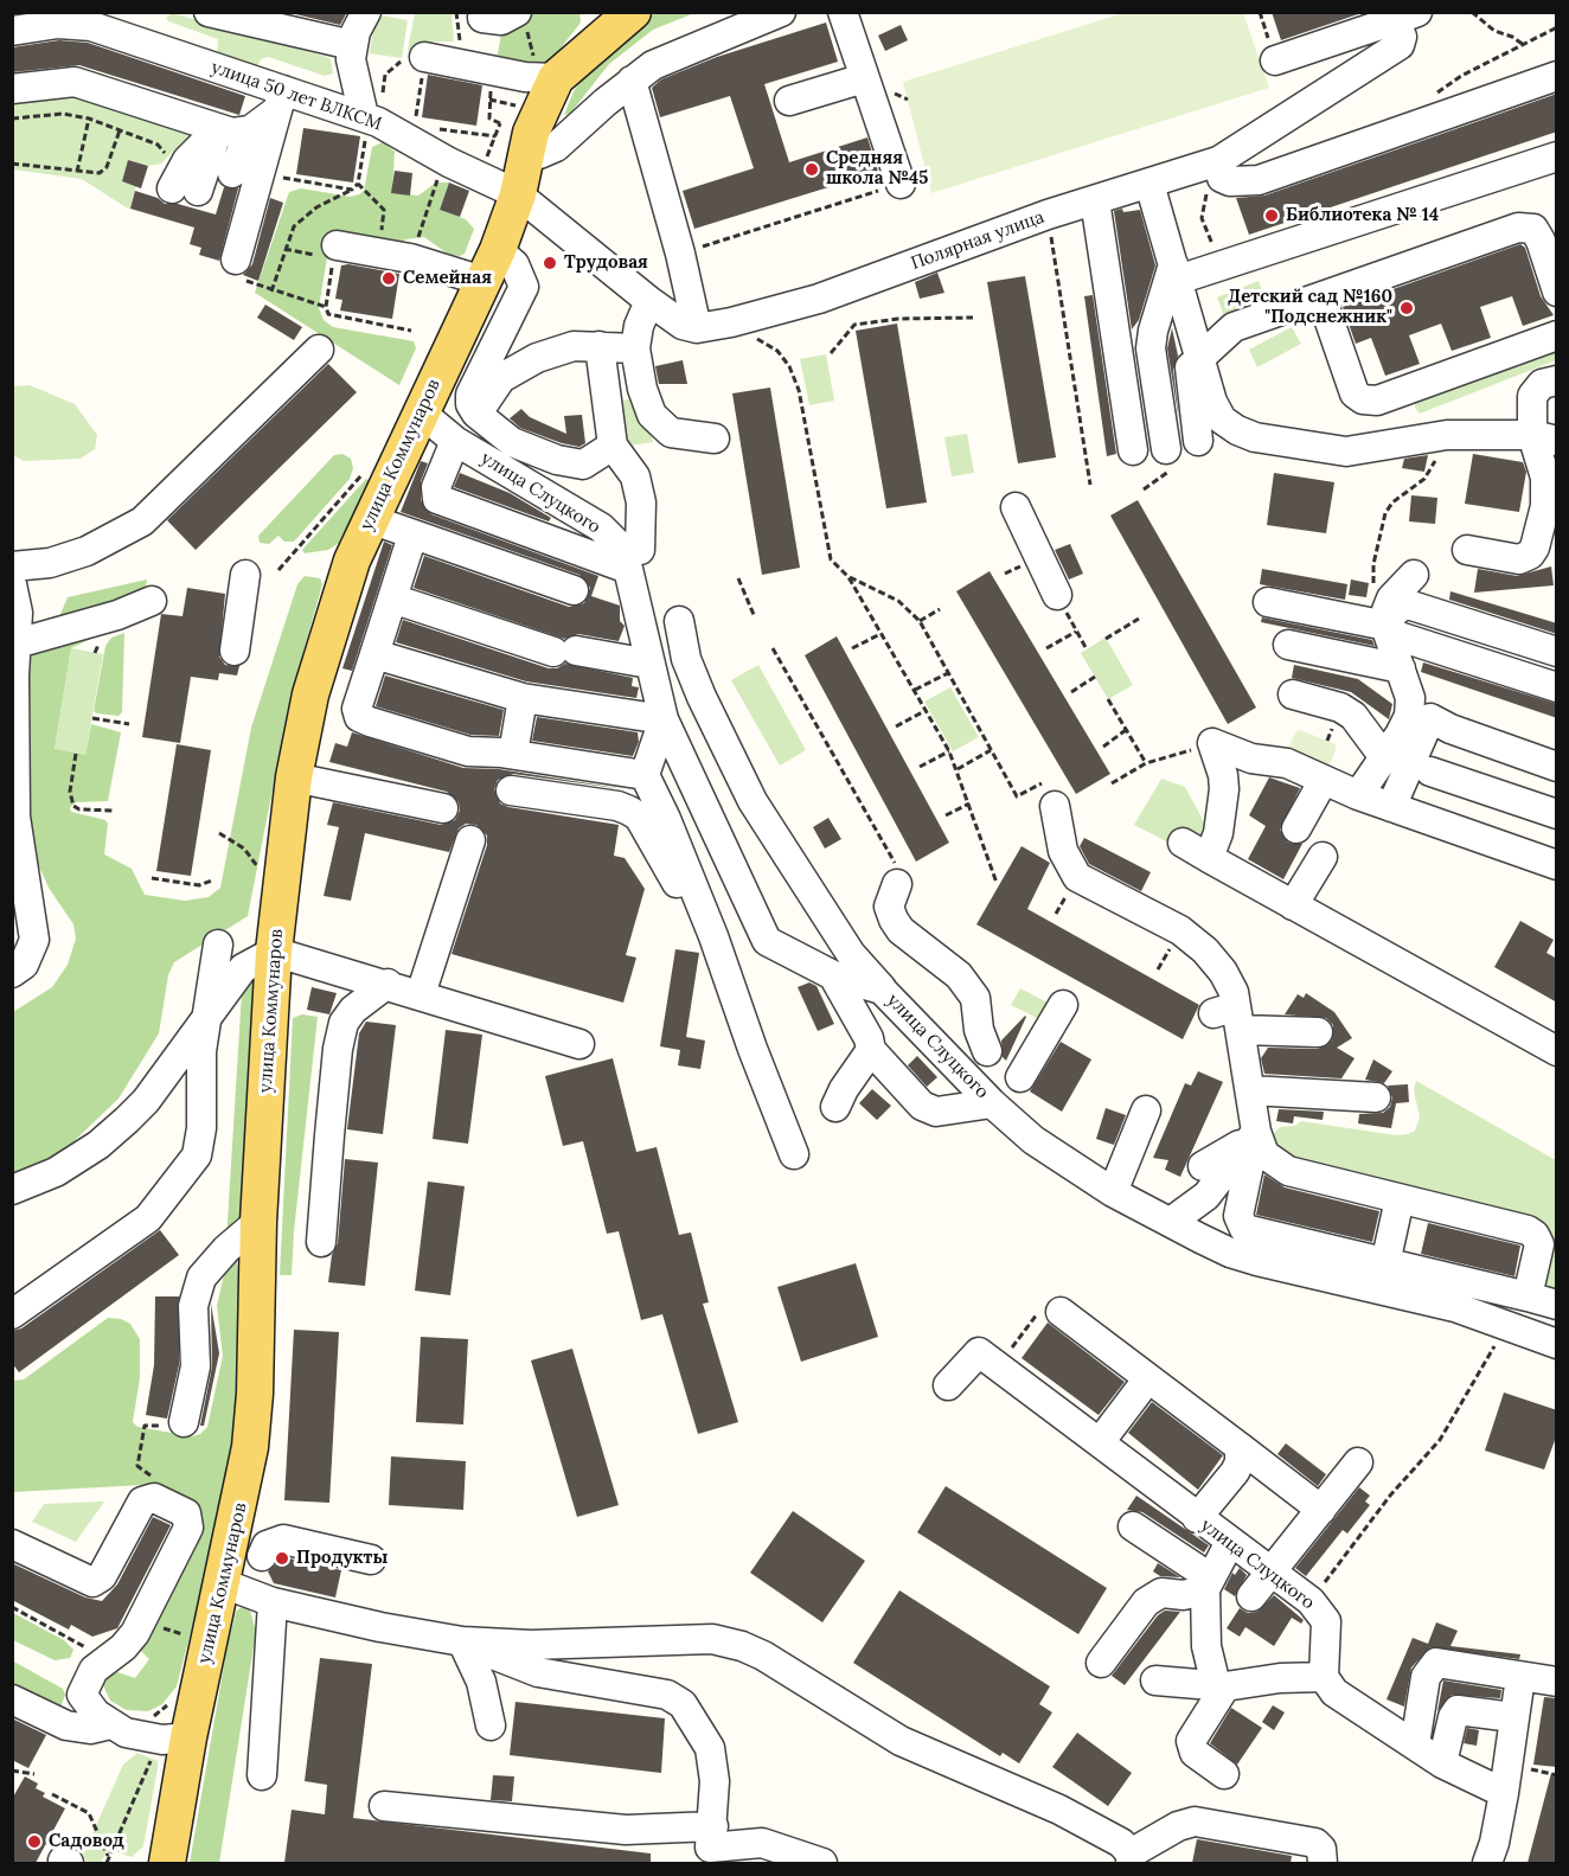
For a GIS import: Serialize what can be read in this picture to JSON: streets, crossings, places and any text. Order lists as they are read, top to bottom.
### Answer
{
  "streets": {
    "main road": ["улица Коммунаров"],
    "street": ["улица 50 лет ВЛКСМ", "Полярная улица", "улица Слуцкого"]
  },
  "crossings": [
    ["улица 50 лет ВЛКСМ", "улица Коммунаров"],
    ["улица Коммунаров", "улица Слуцкого"]
  ],
  "places": [
    "Средняя школа №45",
    "Библиотека № 14",
    "Трудовая",
    "Семейная",
    "Детский сад №160 \"Подснежник\"",
    "Продукты",
    "Садовод"
  ]
}
